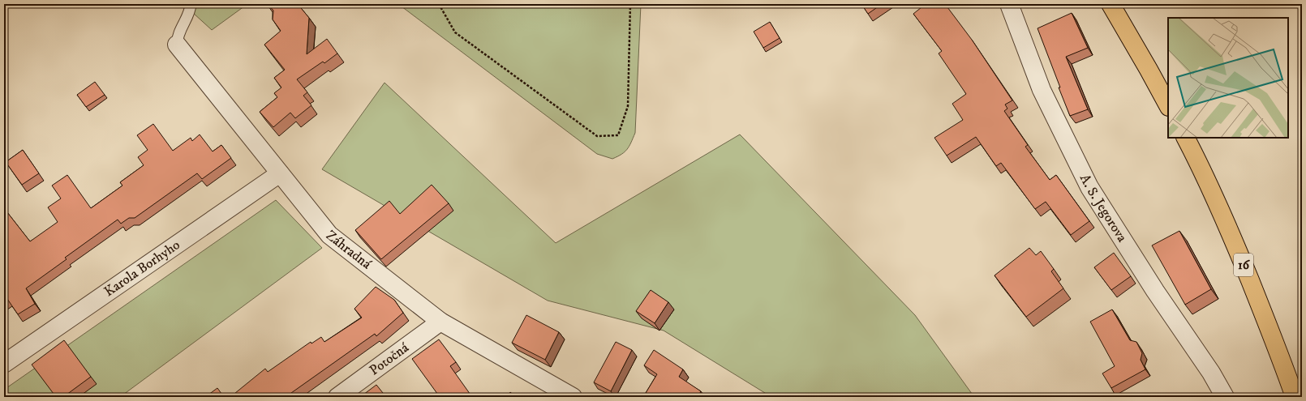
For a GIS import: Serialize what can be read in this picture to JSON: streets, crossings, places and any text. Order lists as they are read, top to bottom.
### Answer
{
  "streets": {
    "main road": ["16"],
    "street": [
      "A. S. Jegorova",
      "Záhradná",
      "Karola Borhyho",
      "Potočná"
    ]
  },
  "crossings": [
    ["Záhradná", "Karola Borhyho"],
    ["Záhradná", "Potočná"]
  ]
}
